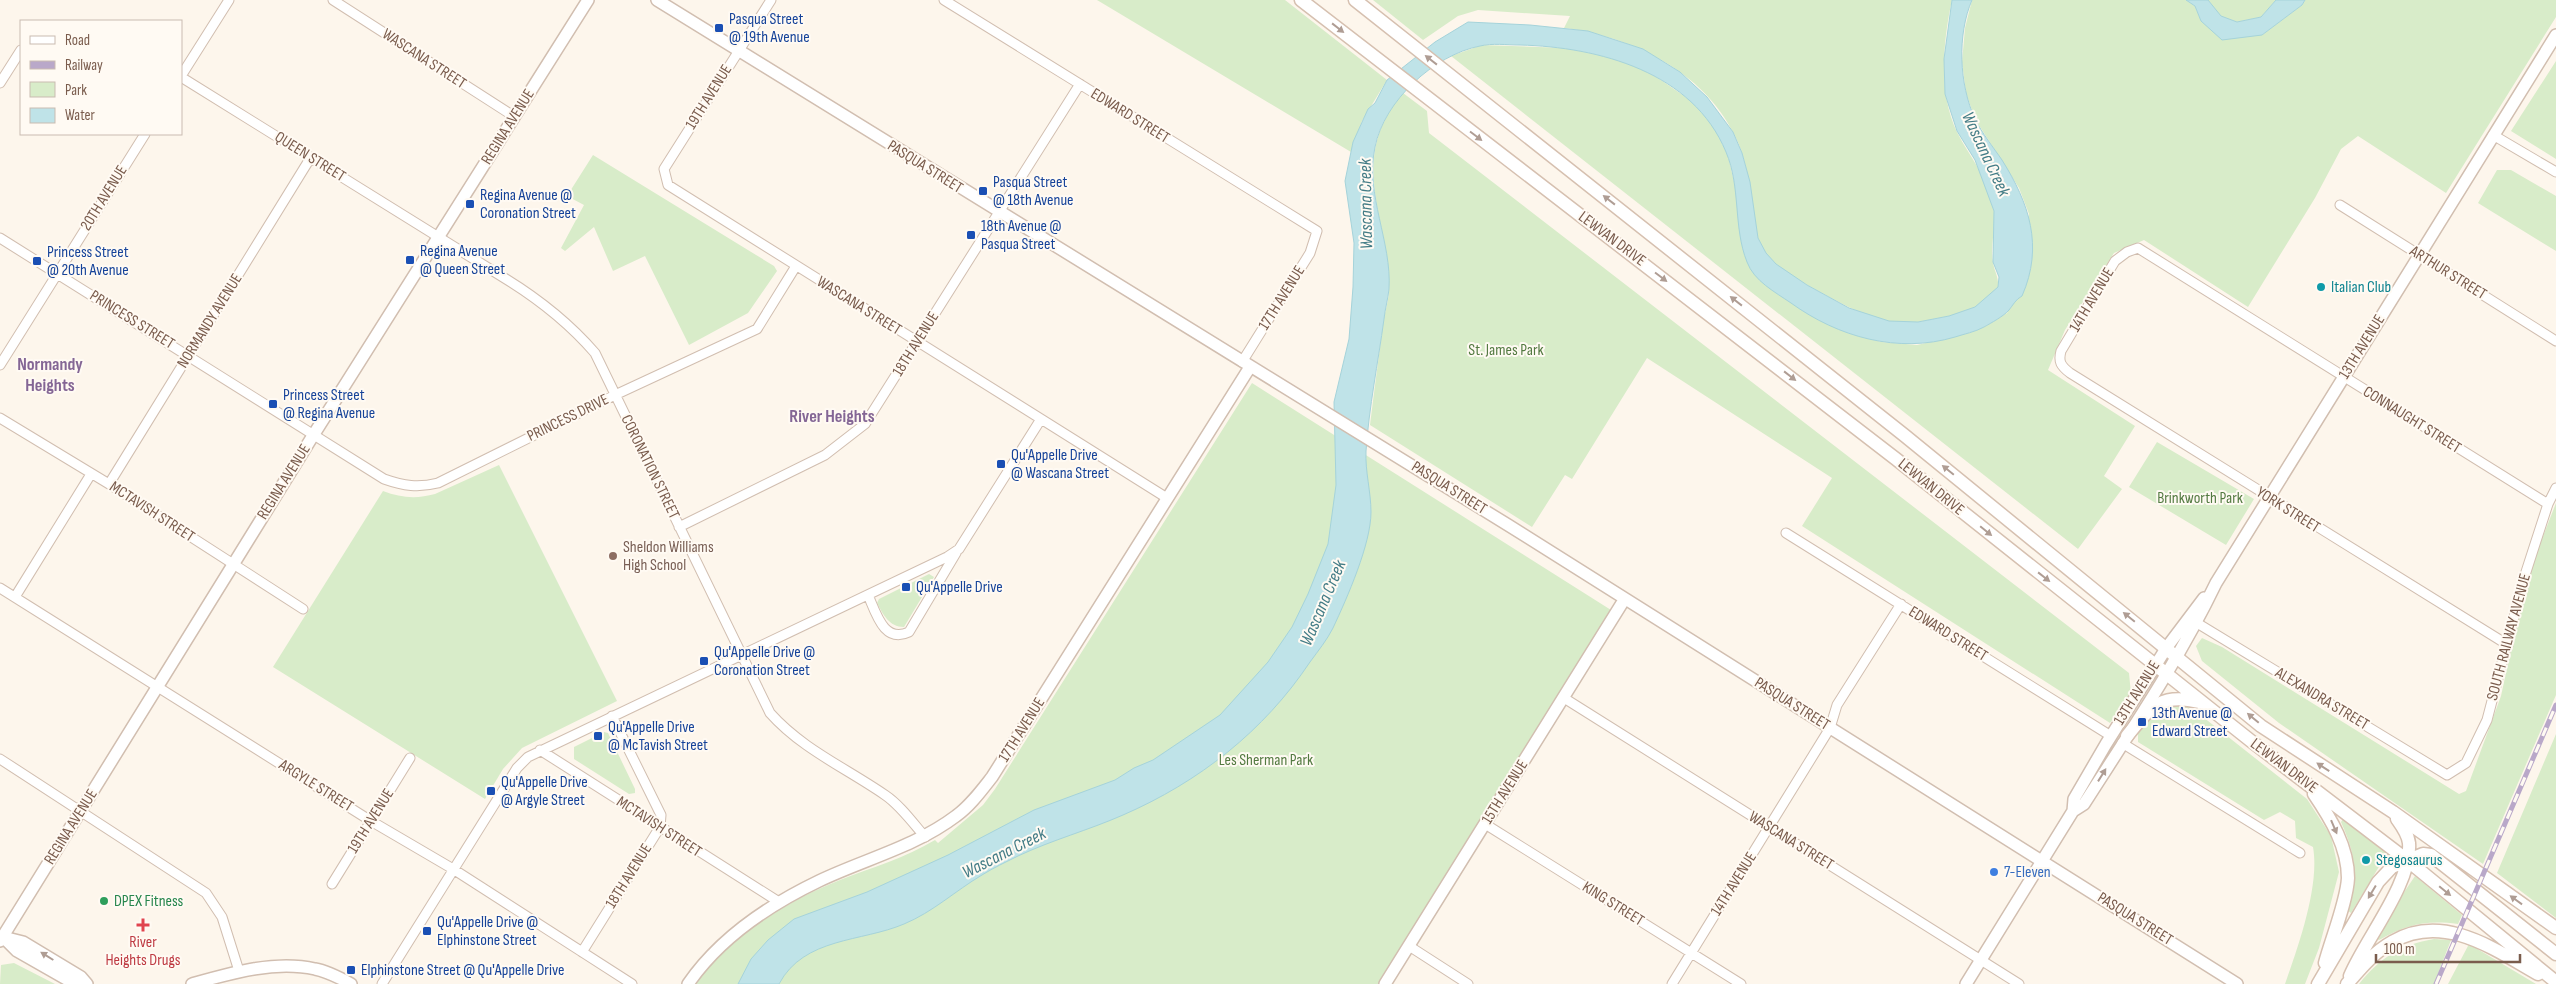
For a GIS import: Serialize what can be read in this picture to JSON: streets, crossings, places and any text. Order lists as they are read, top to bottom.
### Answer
{
  "streets": {
    "main road": ["LEWVAN DRIVE"],
    "street": [
      "WASCANA STREET",
      "19TH AVENUE",
      "EDWARD STREET",
      "REGINA AVENUE",
      "QUEEN STREET",
      "PASQUA STREET",
      "20TH AVENUE",
      "ARTHUR STREET",
      "17TH AVENUE",
      "14TH AVENUE",
      "PRINCESS STREET",
      "NORMANDY AVENUE",
      "18TH AVENUE",
      "13TH AVENUE",
      "PRINCESS DRIVE",
      "CONNAUGHT STREET",
      "CORONATION STREET",
      "YORK STREET",
      "MCTAVISH STREET",
      "SOUTH RAILWAY AVENUE",
      "ALEXANDRA STREET",
      "ARGYLE STREET",
      "15TH AVENUE",
      "KING STREET"
    ]
  },
  "crossings": [
    ["WASCANA STREET", "19TH AVENUE"],
    ["WASCANA STREET", "REGINA AVENUE"],
    ["WASCANA STREET", "17TH AVENUE"],
    ["WASCANA STREET", "14TH AVENUE"],
    ["WASCANA STREET", "18TH AVENUE"],
    ["WASCANA STREET", "13TH AVENUE"],
    ["WASCANA STREET", "PRINCESS DRIVE"],
    ["WASCANA STREET", "15TH AVENUE"],
    ["19TH AVENUE", "PASQUA STREET"],
    ["19TH AVENUE", "ARGYLE STREET"],
    ["EDWARD STREET", "17TH AVENUE"],
    ["EDWARD STREET", "14TH AVENUE"],
    ["EDWARD STREET", "18TH AVENUE"],
    ["EDWARD STREET", "13TH AVENUE"],
    ["REGINA AVENUE", "QUEEN STREET"],
    ["REGINA AVENUE", "PRINCESS STREET"],
    ["REGINA AVENUE", "PRINCESS DRIVE"],
    ["REGINA AVENUE", "CORONATION STREET"],
    ["REGINA AVENUE", "MCTAVISH STREET"],
    ["REGINA AVENUE", "ARGYLE STREET"],
    ["QUEEN STREET", "NORMANDY AVENUE"],
    ["QUEEN STREET", "CORONATION STREET"],
    ["PASQUA STREET", "17TH AVENUE"],
    ["PASQUA STREET", "14TH AVENUE"],
    ["PASQUA STREET", "18TH AVENUE"],
    ["PASQUA STREET", "13TH AVENUE"],
    ["PASQUA STREET", "15TH AVENUE"],
    ["20TH AVENUE", "PRINCESS STREET"],
    ["LEWVAN DRIVE", "13TH AVENUE"],
    ["ARTHUR STREET", "13TH AVENUE"],
    ["17TH AVENUE", "CORONATION STREET"],
    ["17TH AVENUE", "MCTAVISH STREET"],
    ["14TH AVENUE", "CONNAUGHT STREET"],
    ["14TH AVENUE", "YORK STREET"],
    ["14TH AVENUE", "KING STREET"],
    ["PRINCESS STREET", "NORMANDY AVENUE"],
    ["PRINCESS STREET", "PRINCESS DRIVE"],
    ["NORMANDY AVENUE", "MCTAVISH STREET"],
    ["18TH AVENUE", "CORONATION STREET"],
    ["18TH AVENUE", "MCTAVISH STREET"],
    ["18TH AVENUE", "ARGYLE STREET"],
    ["13TH AVENUE", "CONNAUGHT STREET"],
    ["13TH AVENUE", "YORK STREET"],
    ["13TH AVENUE", "ALEXANDRA STREET"],
    ["PRINCESS DRIVE", "CORONATION STREET"],
    ["CONNAUGHT STREET", "SOUTH RAILWAY AVENUE"],
    ["YORK STREET", "SOUTH RAILWAY AVENUE"],
    ["SOUTH RAILWAY AVENUE", "ALEXANDRA STREET"],
    ["15TH AVENUE", "KING STREET"]
  ],
  "districts": ["Normandy Heights", "River Heights"],
  "water": ["Wascana Creek"],
  "parks": ["St. James Park", "Brinkworth Park", "Les Sherman Park"],
  "places": {
    "transit": [
      "Pasqua Street @ 19th Avenue",
      "Pasqua Street @ 18th Avenue",
      "Regina Avenue @ Coronation Street",
      "18th Avenue @ Pasqua Street",
      "Regina Avenue @ Queen Street",
      "Princess Street @ 20th Avenue",
      "Princess Street @ Regina Avenue",
      "Qu'Appelle Drive @ Wascana Street",
      "Qu'Appelle Drive",
      "Qu'Appelle Drive @ Coronation Street",
      "13th Avenue @ Edward Street",
      "Qu'Appelle Drive @ McTavish Street",
      "Qu'Appelle Drive @ Argyle Street",
      "Qu'Appelle Drive @ Elphinstone Street",
      "Elphinstone Street @ Qu'Appelle Drive"
    ],
    "other": [
      "Italian Club",
      "Sheldon Williams High School",
      "Stegosaurus",
      "7-Eleven",
      "DPEX Fitness"
    ],
    "health": ["River Heights Drugs"]
  },
  "legend": [
    "Road",
    "Railway",
    "Park",
    "Water"
  ],
  "scale_bar": "100 m"
}
